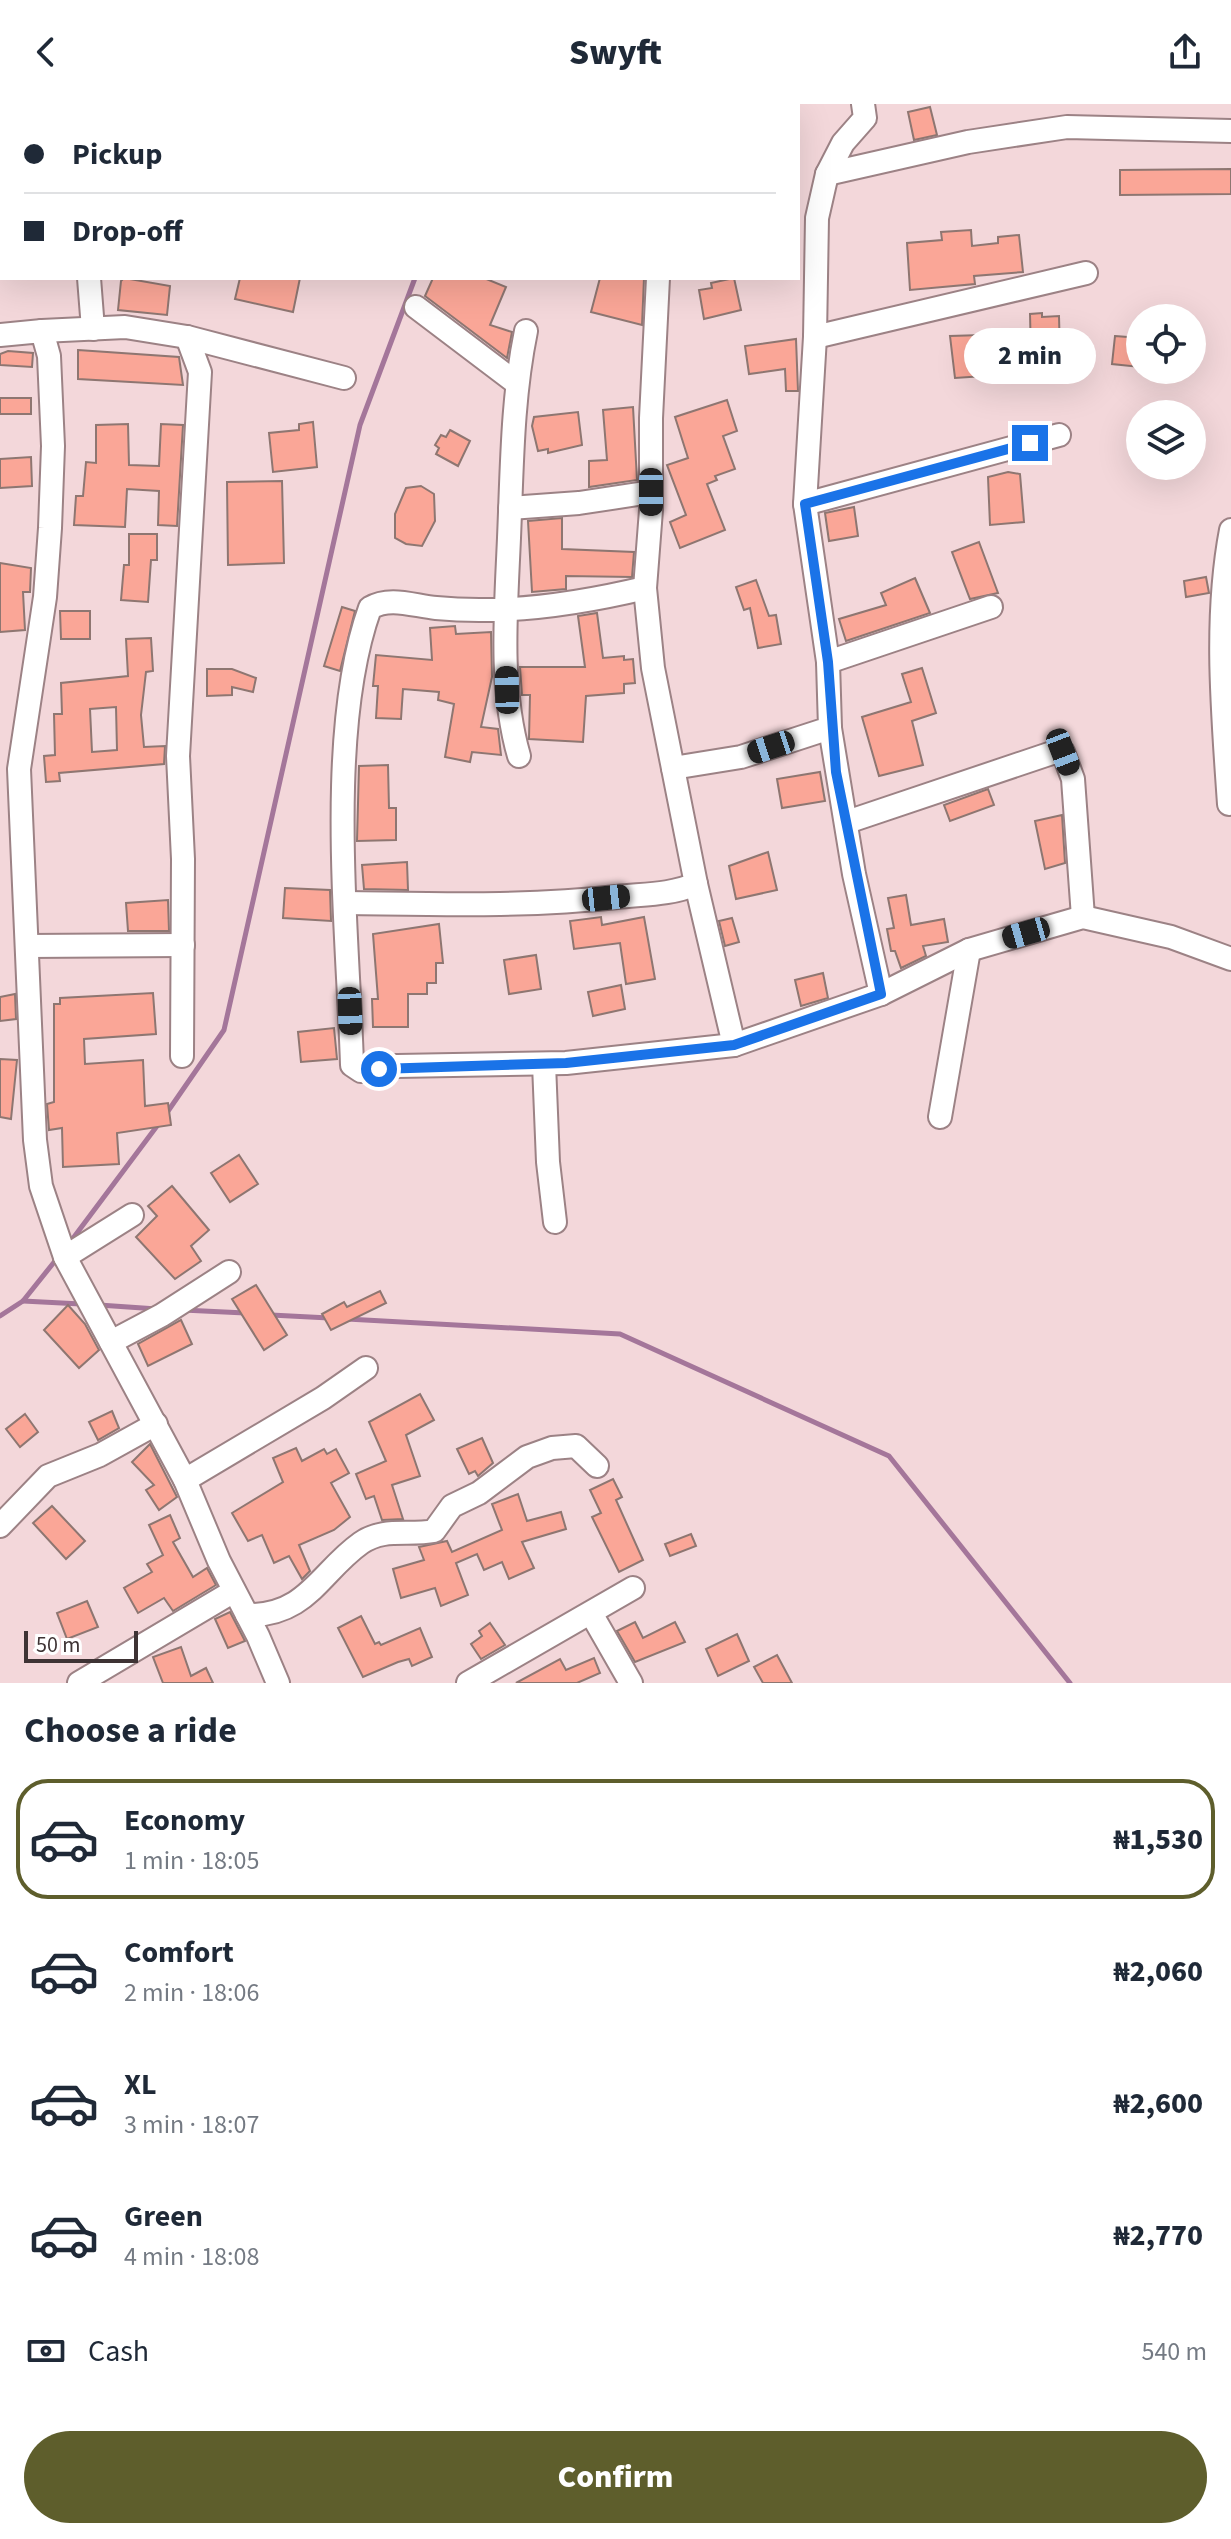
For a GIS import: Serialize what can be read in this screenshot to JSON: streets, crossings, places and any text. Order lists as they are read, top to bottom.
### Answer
{
  "scale_bar": "50 m",
  "page": {
    "header": "Swyft",
    "banner": ["Pickup", "Drop-off"],
    "bubble": "2 min",
    "scale": "50 m",
    "heading": "Choose a ride",
    "list": [
      {
        "name": "Economy",
        "note": "1 min · 18:05",
        "value": "₦1,530"
      },
      {
        "name": "Comfort",
        "note": "2 min · 18:06",
        "value": "₦2,060"
      },
      {
        "name": "XL",
        "note": "3 min · 18:07",
        "value": "₦2,600"
      },
      {
        "name": "Green",
        "note": "4 min · 18:08",
        "value": "₦2,770"
      }
    ],
    "pay": ["Cash", "540 m"],
    "buttons": "Confirm"
  }
}
